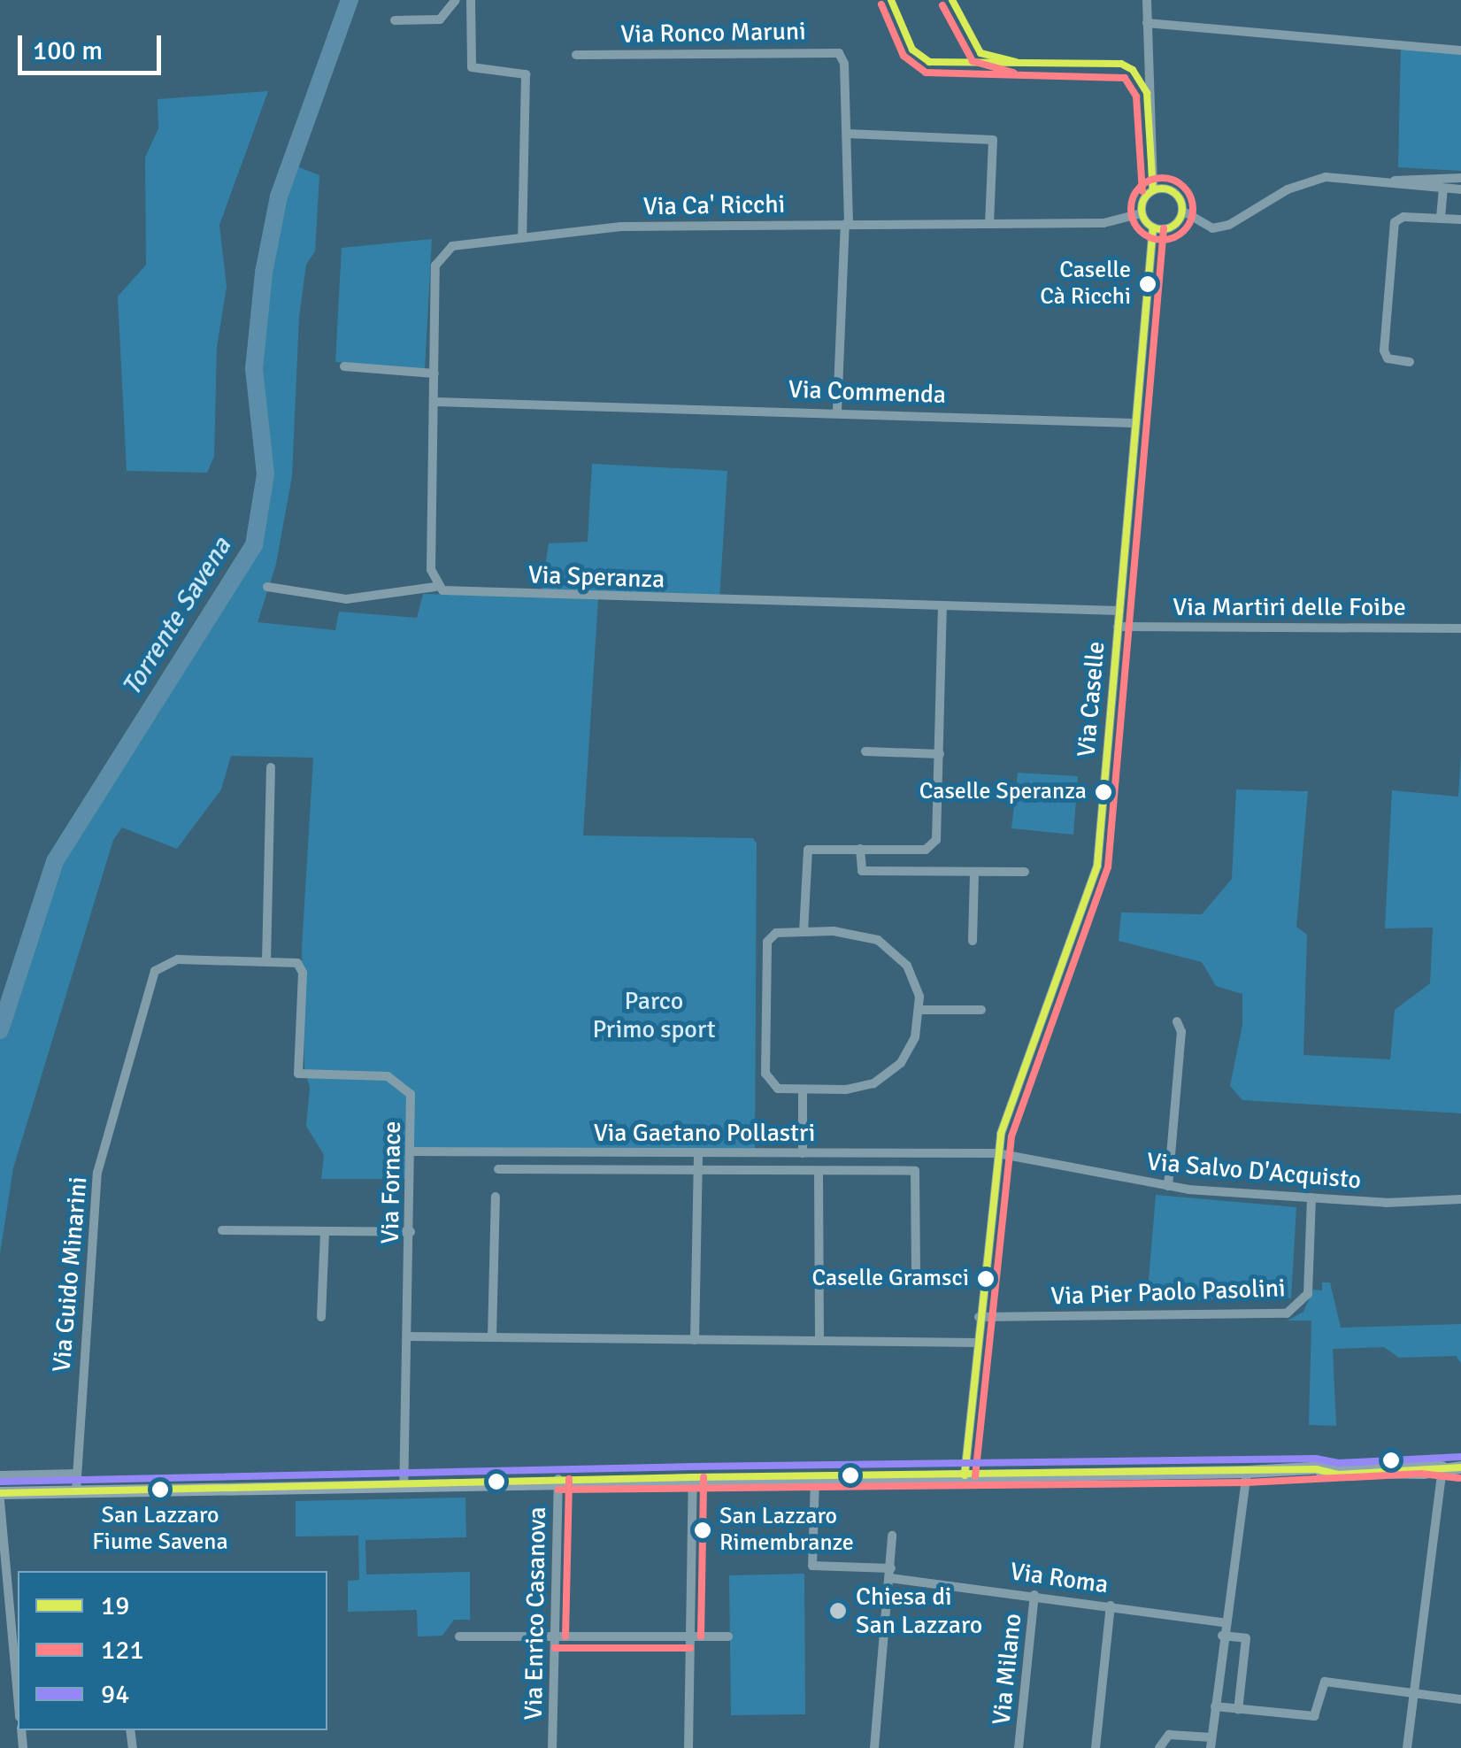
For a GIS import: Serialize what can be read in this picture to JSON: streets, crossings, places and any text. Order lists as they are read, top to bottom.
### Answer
{
  "streets": {
    "street": [
      "Via Ronco Maruni",
      "Via Ca' Ricchi",
      "Via Commenda",
      "Via Speranza",
      "Via Martiri delle Foibe",
      "Via Caselle",
      "Via Gaetano Pollastri",
      "Via Salvo D'Acquisto",
      "Via Fornace",
      "Via Guido Minarini",
      "Via Pier Paolo Pasolini",
      "Via Roma",
      "Via Enrico Casanova",
      "Via Milano"
    ]
  },
  "crossings": [
    ["Via Ronco Maruni", "Via Ca' Ricchi"],
    ["Via Ronco Maruni", "Via Commenda"],
    ["Via Ca' Ricchi", "Via Caselle"],
    ["Via Commenda", "Via Caselle"],
    ["Via Speranza", "Via Caselle"],
    ["Via Martiri delle Foibe", "Via Caselle"],
    ["Via Caselle", "Via Gaetano Pollastri"],
    ["Via Caselle", "Via Salvo D'Acquisto"],
    ["Via Caselle", "Via Pier Paolo Pasolini"],
    ["Via Gaetano Pollastri", "Via Salvo D'Acquisto"],
    ["Via Gaetano Pollastri", "Via Fornace"],
    ["Via Salvo D'Acquisto", "Via Pier Paolo Pasolini"],
    ["Via Fornace", "Via Guido Minarini"],
    ["Via Roma", "Via Milano"]
  ],
  "water": ["Torrente Savena"],
  "parks": ["Parco Primo sport"],
  "places": [
    "Caselle Cà Ricchi",
    "Caselle Speranza",
    "Caselle Gramsci",
    "San Lazzaro Fiume Savena",
    "San Lazzaro Rimembranze",
    "Chiesa di San Lazzaro"
  ],
  "lines": ["transit line 19", "transit line 121", "transit line 94"],
  "legend": ["19", "121", "94"],
  "scale_bar": "100 m"
}
